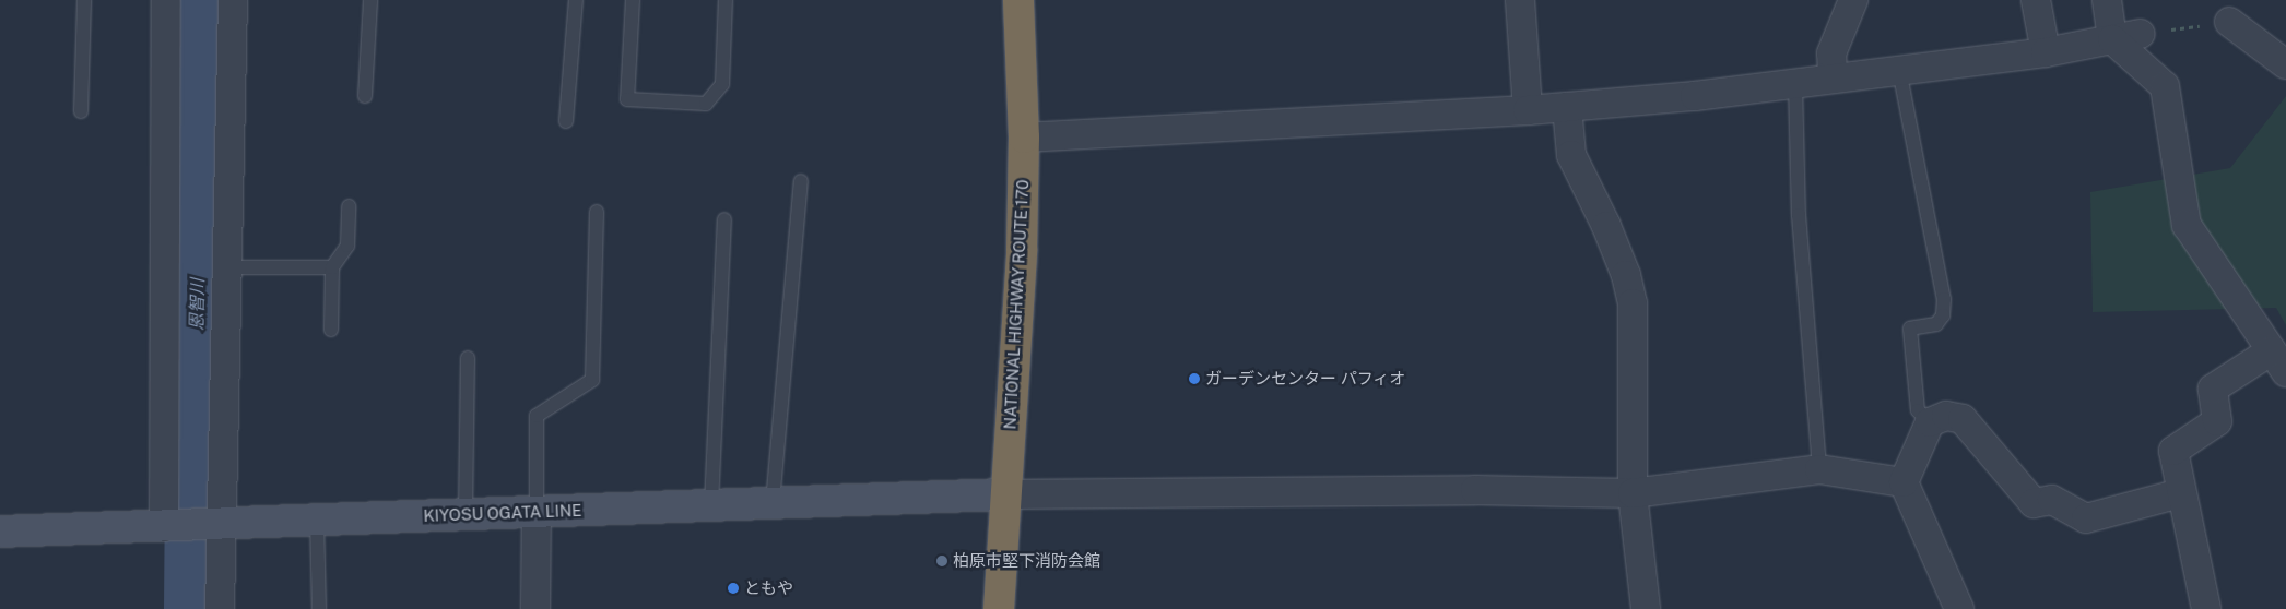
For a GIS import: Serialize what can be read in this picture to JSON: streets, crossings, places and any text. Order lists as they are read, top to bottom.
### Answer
{
  "streets": {
    "highway": ["NATIONAL HIGHWAY ROUTE 170"],
    "main road": ["KIYOSU OGATA LINE"]
  },
  "crossings": [
    ["NATIONAL HIGHWAY ROUTE 170", "KIYOSU OGATA LINE"]
  ],
  "water": ["恩智川"],
  "places": ["ガーデンセンター パフィオ", "柏原市堅下消防会館", "ともや"]
}
